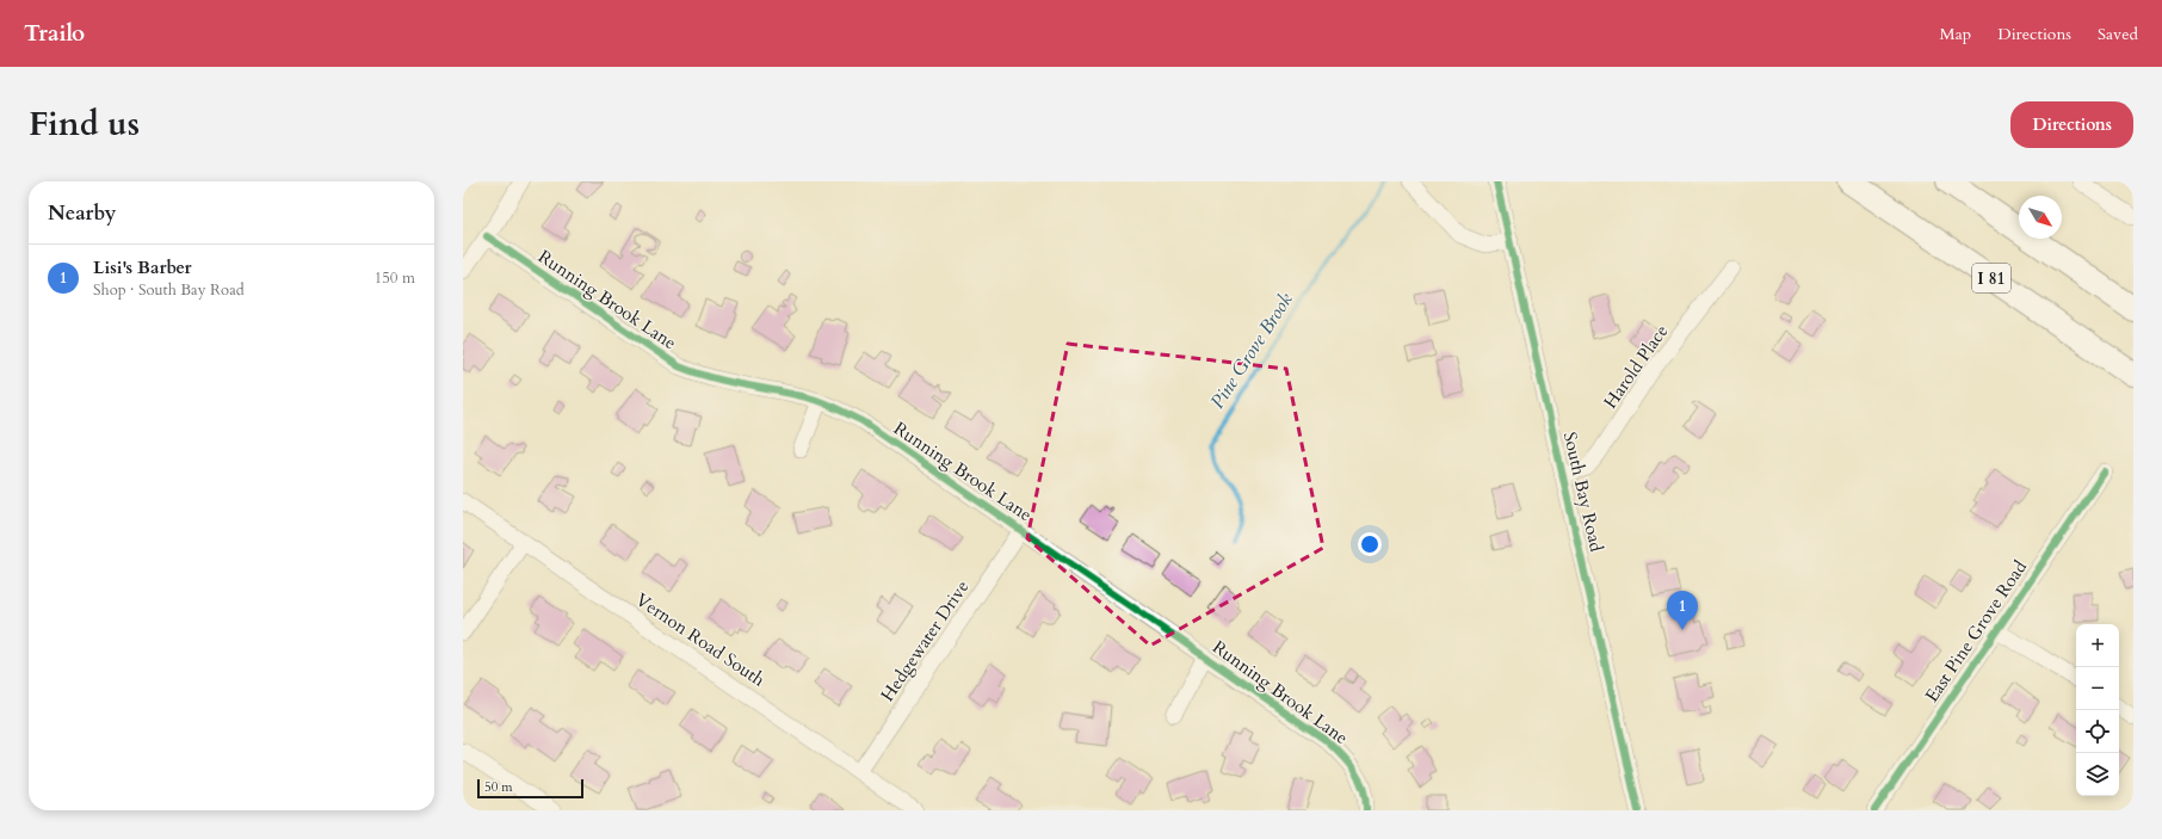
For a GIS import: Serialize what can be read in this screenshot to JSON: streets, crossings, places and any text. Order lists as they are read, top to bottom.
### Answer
{
  "streets": {
    "highway": ["I 81"],
    "street": [
      "Running Brook Lane",
      "Harold Place",
      "South Bay Road",
      "East Pine Grove Road",
      "Vernon Road South",
      "Hedgewater Drive"
    ]
  },
  "crossings": [
    ["Running Brook Lane", "Hedgewater Drive"],
    ["Harold Place", "South Bay Road"],
    ["Vernon Road South", "Hedgewater Drive"]
  ],
  "water": ["Pine Grove Brook"],
  "scale_bar": "50 m",
  "north": "bottom right",
  "page": {
    "header": "Trailo",
    "nav": ["Map", "Directions", "Saved"],
    "title": "Find us",
    "buttons": "Directions",
    "heading": "Nearby",
    "list": [
      {
        "mark": "1",
        "name": "Lisi's Barber",
        "note": "Shop · South Bay Road",
        "value": "150 m"
      }
    ],
    "pins": "1",
    "map_buttons": ["+", "−"],
    "scale": "50 m"
  }
}
